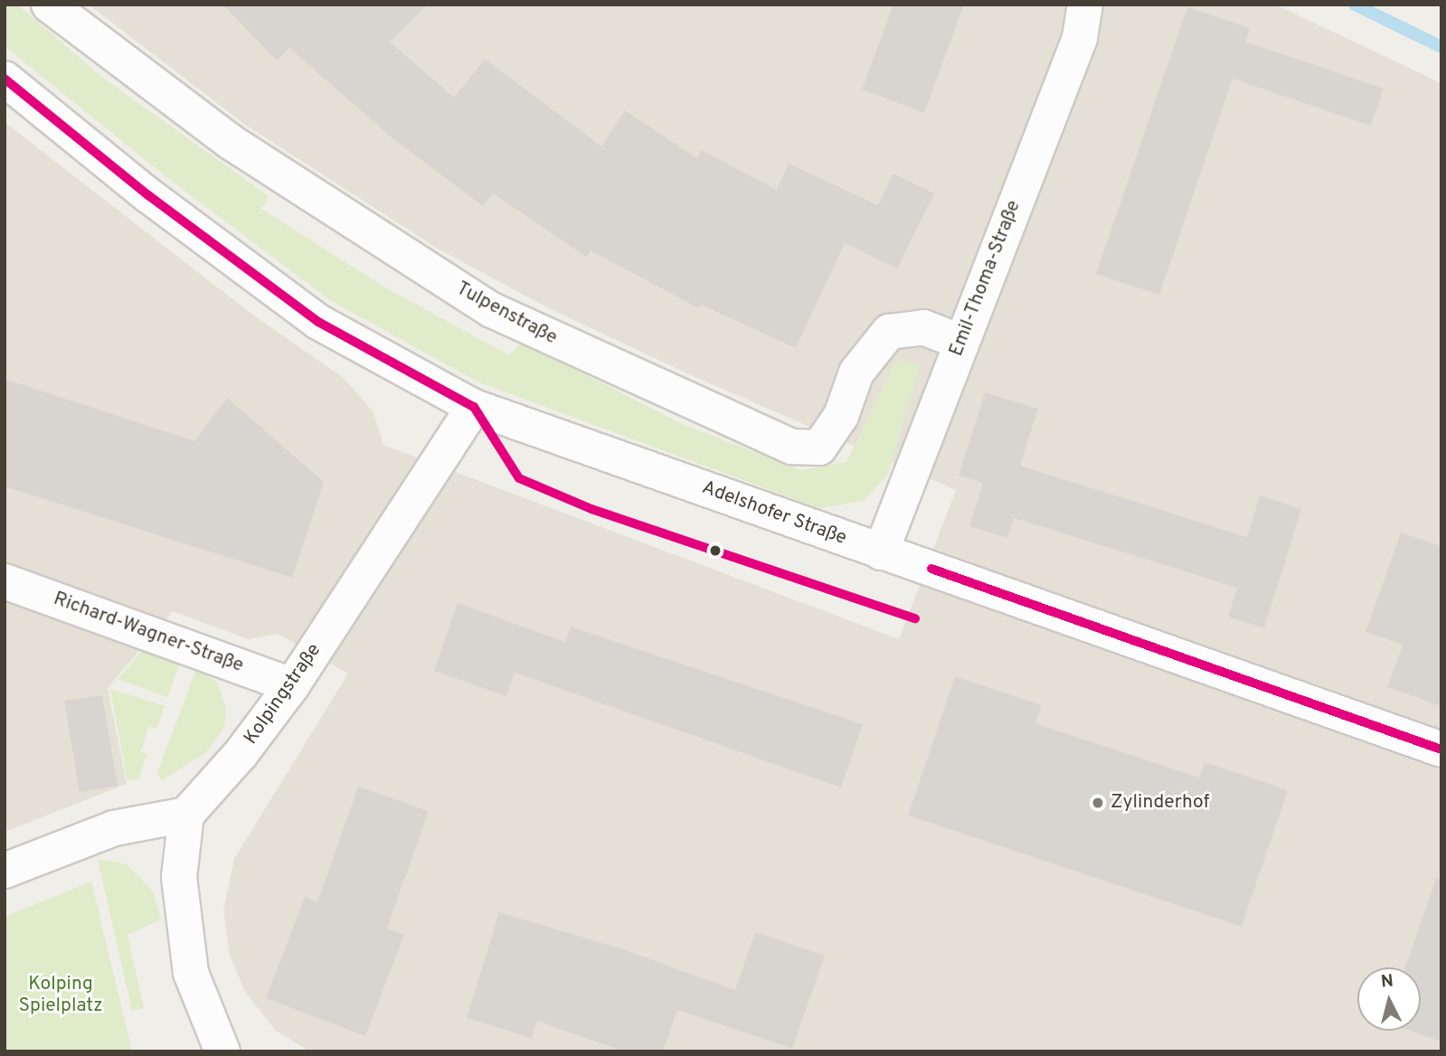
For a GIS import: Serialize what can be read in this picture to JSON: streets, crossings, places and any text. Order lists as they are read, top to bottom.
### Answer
{
  "streets": {
    "street": [
      "Emil-Thoma-Straße",
      "Tulpenstraße",
      "Adelshofer Straße",
      "Richard-Wagner-Straße",
      "Kolpingstraße"
    ]
  },
  "crossings": [
    ["Emil-Thoma-Straße", "Tulpenstraße"],
    ["Emil-Thoma-Straße", "Adelshofer Straße"],
    ["Adelshofer Straße", "Kolpingstraße"],
    ["Richard-Wagner-Straße", "Kolpingstraße"]
  ],
  "parks": ["Kolping Spielplatz"],
  "places": ["Zylinderhof"],
  "north": "top"
}
